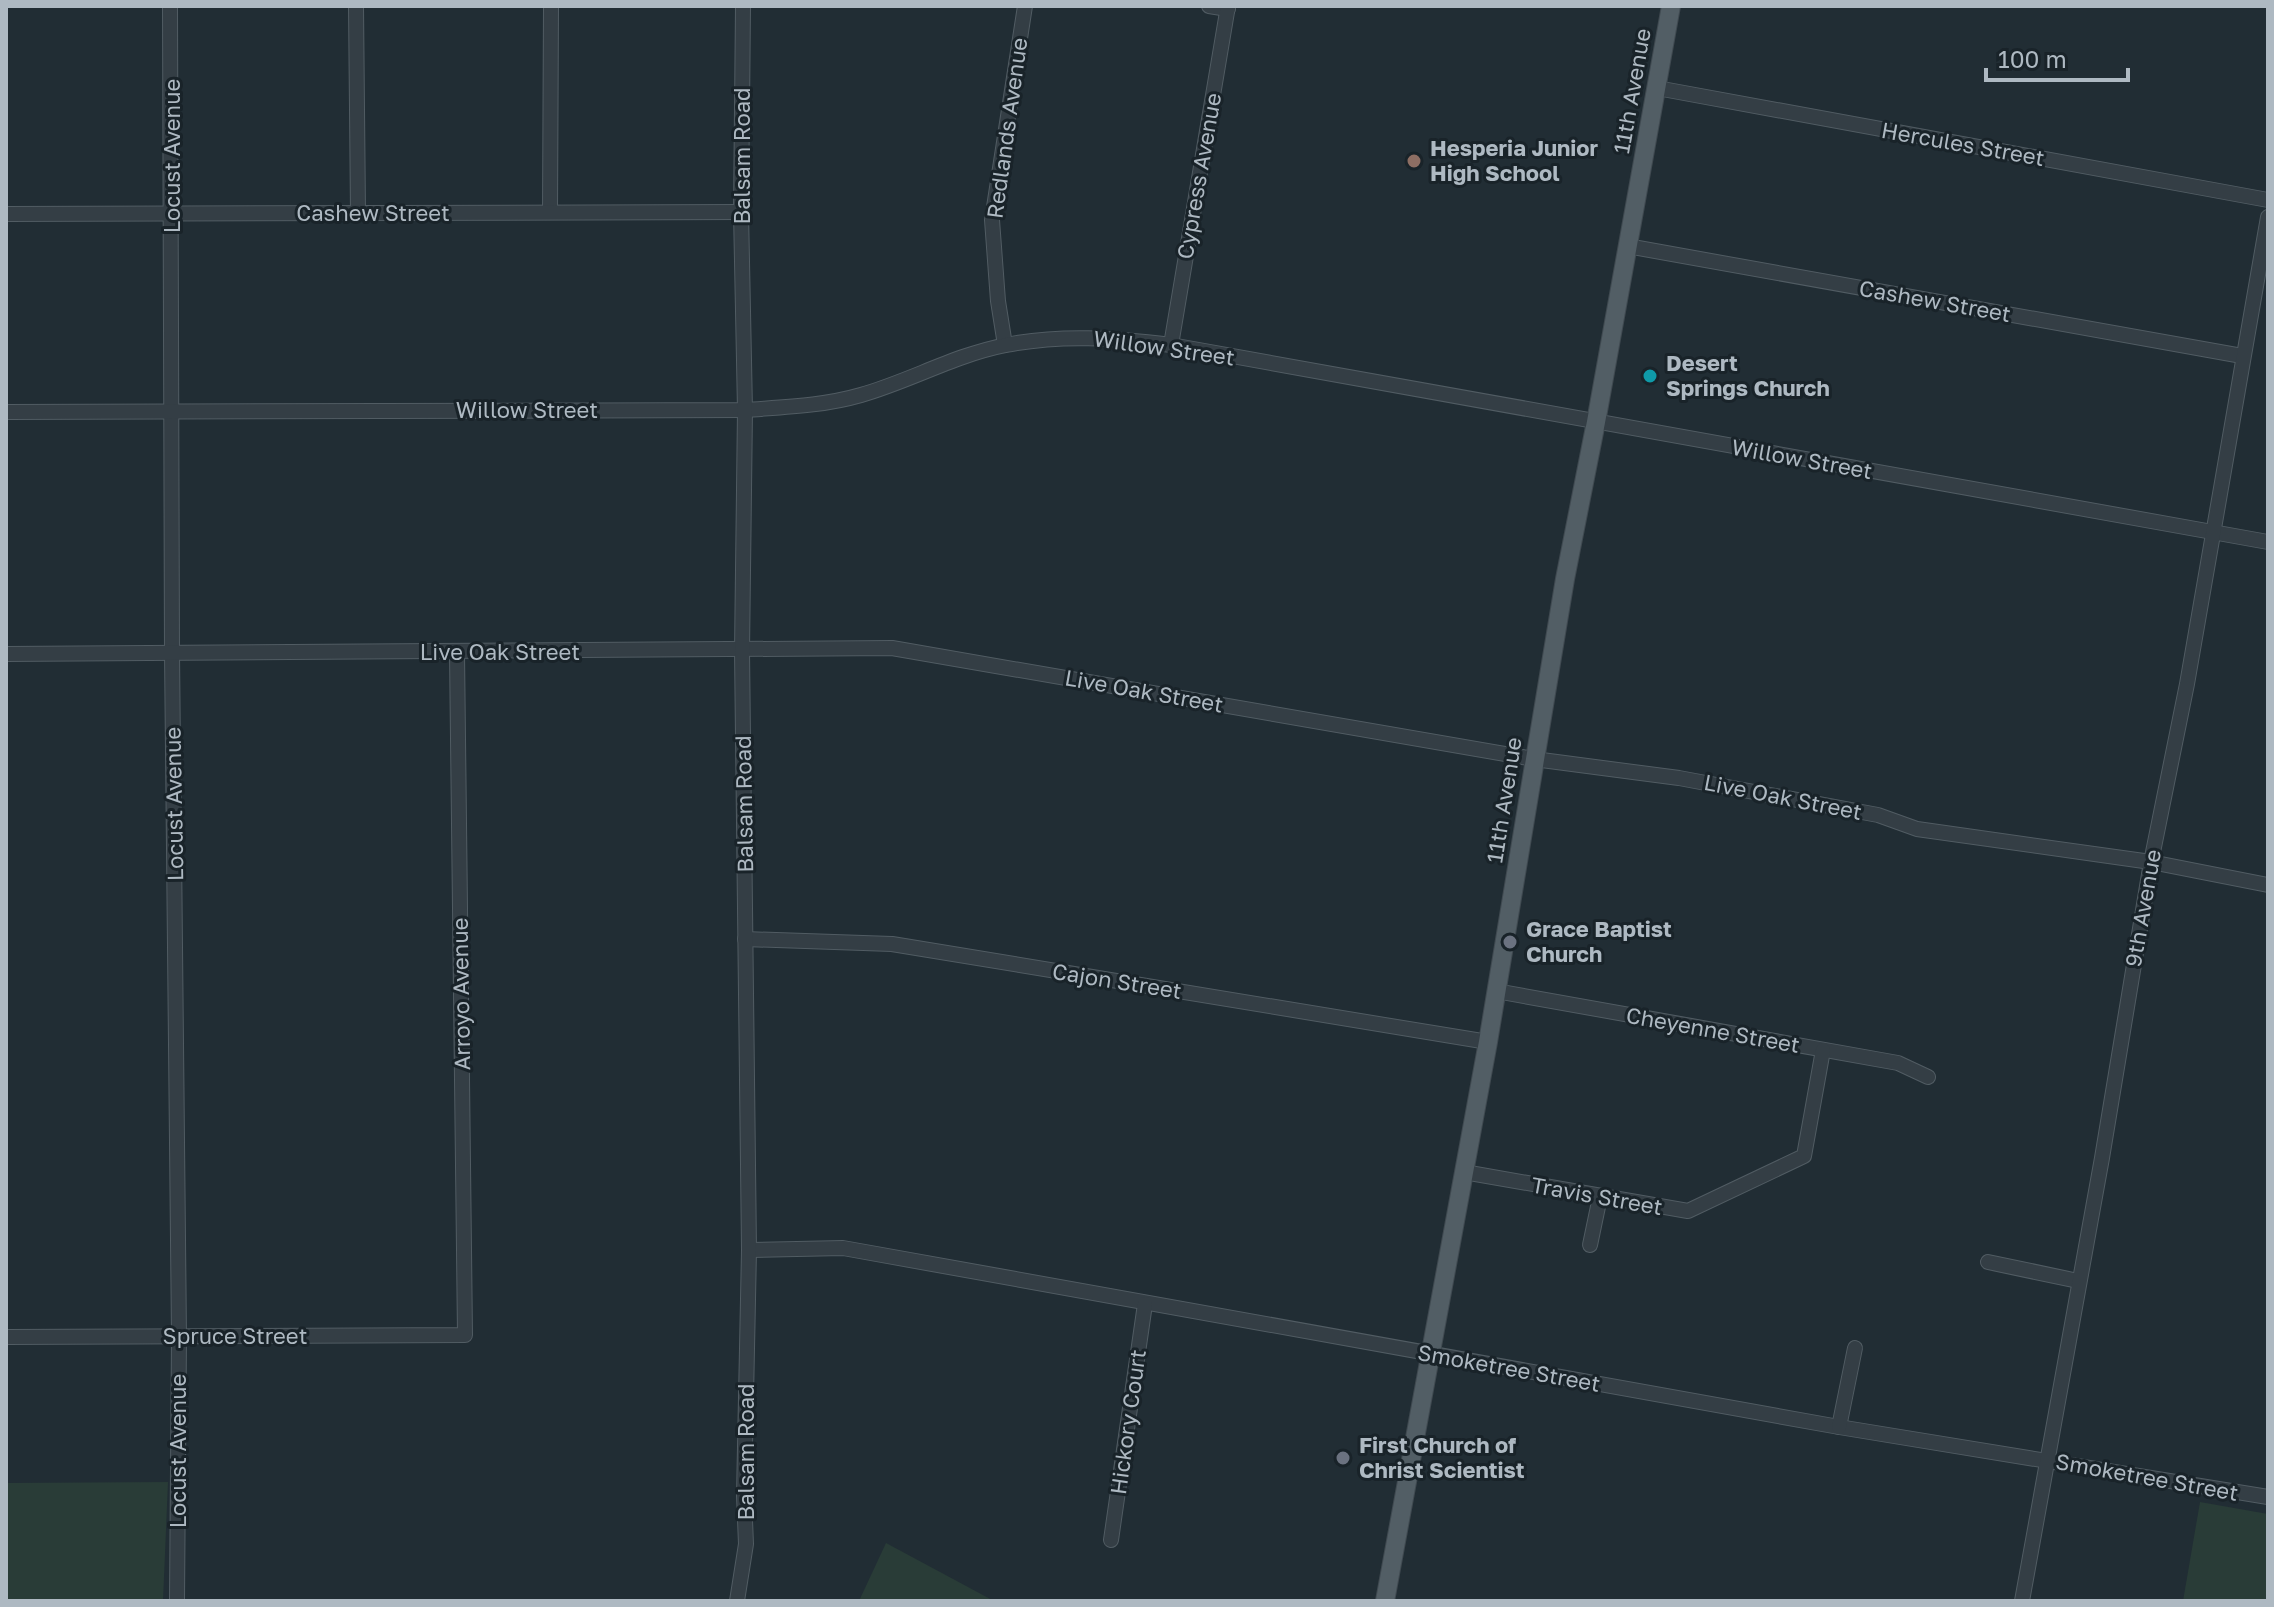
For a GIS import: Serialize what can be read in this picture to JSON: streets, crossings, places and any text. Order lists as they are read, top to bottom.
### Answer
{
  "streets": {
    "main road": ["11th Avenue"],
    "street": [
      "Redlands Avenue",
      "Hercules Street",
      "Locust Avenue",
      "Balsam Road",
      "Cypress Avenue",
      "Cashew Street",
      "Willow Street",
      "Live Oak Street",
      "9th Avenue",
      "Cajon Street",
      "Arroyo Avenue",
      "Cheyenne Street",
      "Travis Street",
      "Spruce Street",
      "Smoketree Street",
      "Hickory Court"
    ]
  },
  "crossings": [
    ["11th Avenue", "Hercules Street"],
    ["11th Avenue", "Cashew Street"],
    ["11th Avenue", "Willow Street"],
    ["11th Avenue", "Live Oak Street"],
    ["11th Avenue", "Cajon Street"],
    ["11th Avenue", "Cheyenne Street"],
    ["11th Avenue", "Travis Street"],
    ["11th Avenue", "Smoketree Street"],
    ["Redlands Avenue", "Willow Street"],
    ["Locust Avenue", "Cashew Street"],
    ["Locust Avenue", "Willow Street"],
    ["Locust Avenue", "Live Oak Street"],
    ["Locust Avenue", "Spruce Street"],
    ["Balsam Road", "Cashew Street"],
    ["Balsam Road", "Willow Street"],
    ["Balsam Road", "Live Oak Street"],
    ["Balsam Road", "Cajon Street"],
    ["Balsam Road", "Smoketree Street"],
    ["Cypress Avenue", "Willow Street"],
    ["Cashew Street", "9th Avenue"],
    ["Willow Street", "9th Avenue"],
    ["Live Oak Street", "9th Avenue"],
    ["Live Oak Street", "Arroyo Avenue"],
    ["9th Avenue", "Smoketree Street"],
    ["Arroyo Avenue", "Spruce Street"],
    ["Cheyenne Street", "Travis Street"],
    ["Smoketree Street", "Hickory Court"]
  ],
  "places": [
    "Hesperia Junior High School",
    "Desert Springs Church",
    "Grace Baptist Church",
    "First Church of Christ Scientist"
  ],
  "scale_bar": "100 m"
}
